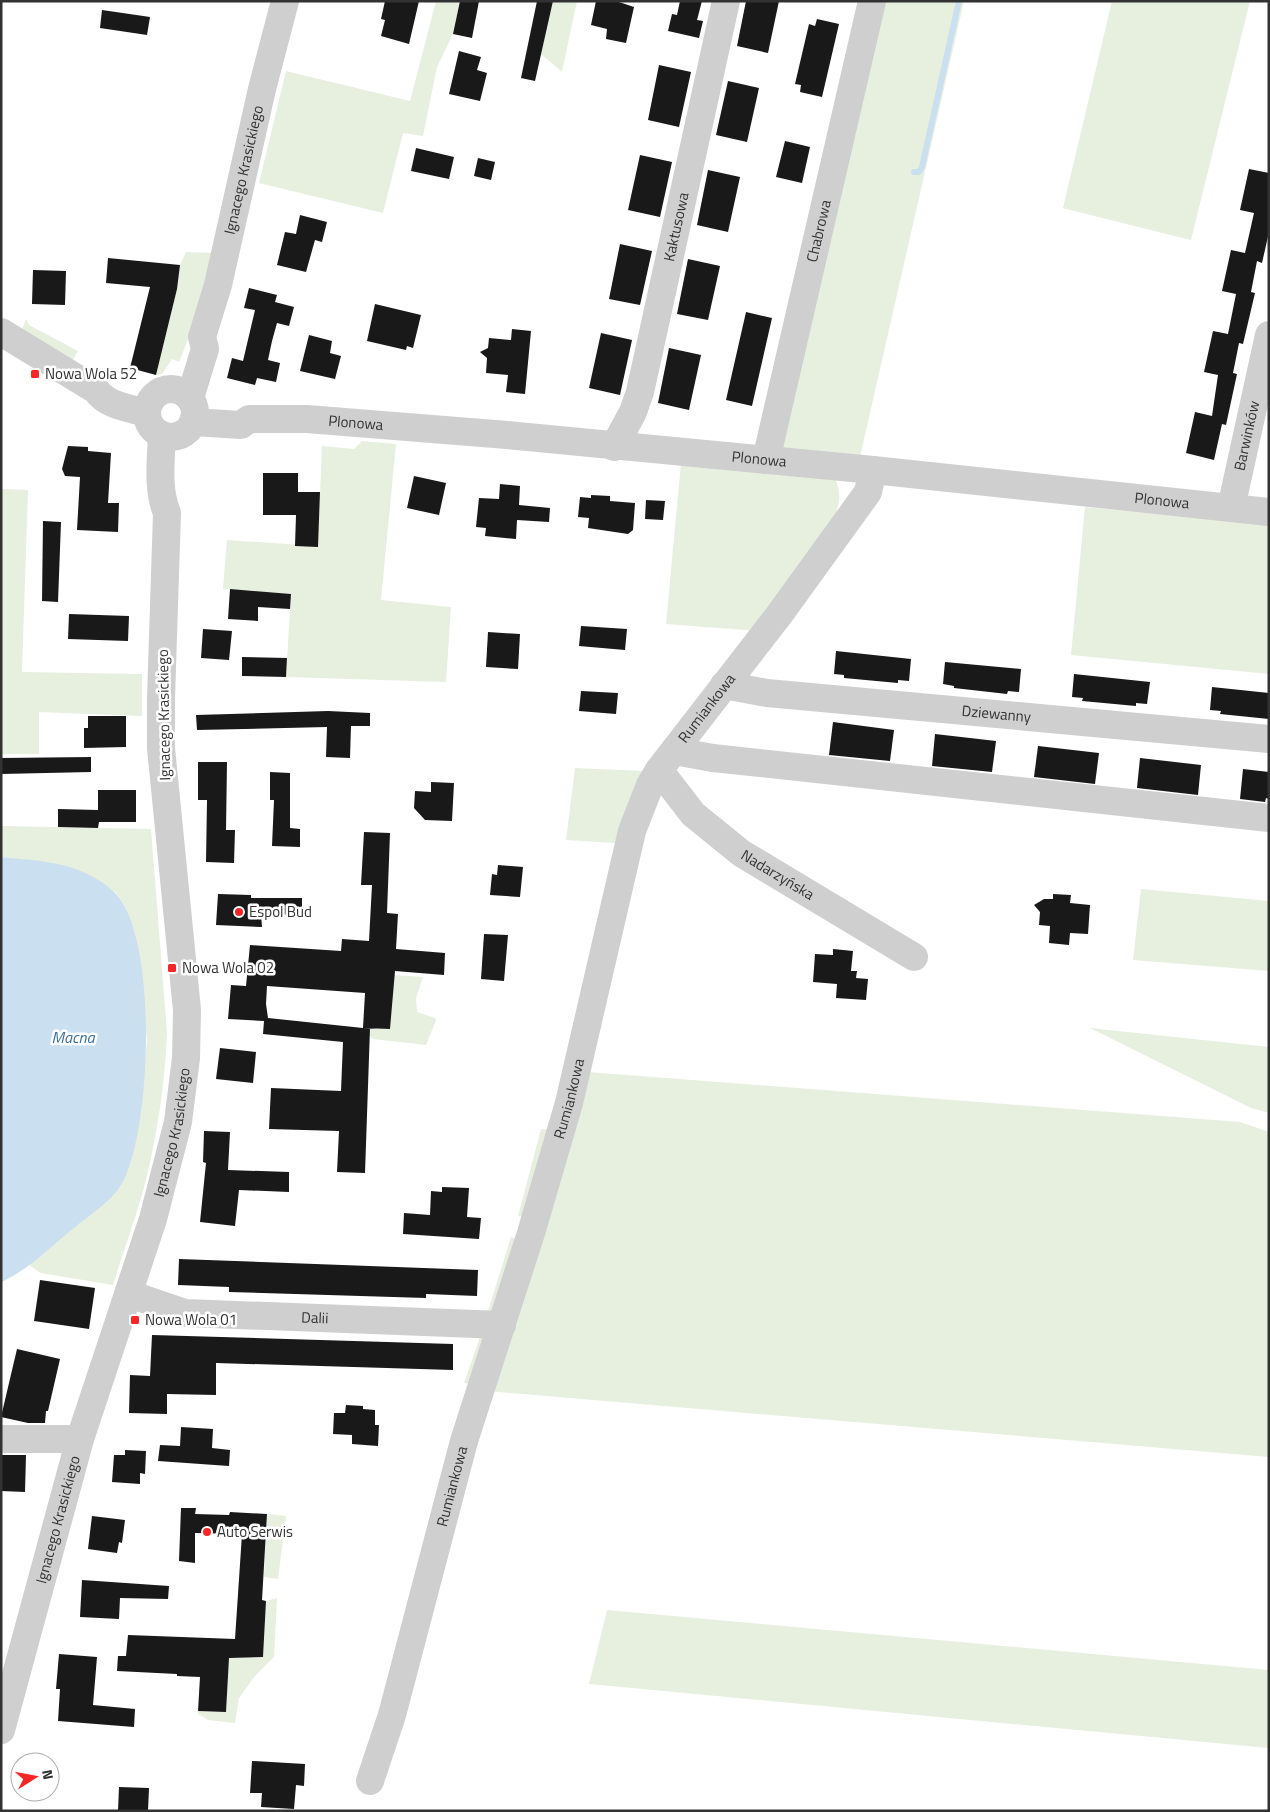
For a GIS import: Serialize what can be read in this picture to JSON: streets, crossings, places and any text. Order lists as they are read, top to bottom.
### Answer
{
  "streets": {
    "street": [
      "Ignacego Krasickiego",
      "Kaktusowa",
      "Chabrowa",
      "Plonowa",
      "Barwinków",
      "Rumiankowa",
      "Dziewanny",
      "Nadarzyńska",
      "Dalii"
    ]
  },
  "crossings": [
    ["Ignacego Krasickiego", "Plonowa"],
    ["Ignacego Krasickiego", "Dalii"],
    ["Kaktusowa", "Plonowa"],
    ["Chabrowa", "Plonowa"],
    ["Plonowa", "Barwinków"],
    ["Plonowa", "Rumiankowa"],
    ["Rumiankowa", "Dziewanny"],
    ["Rumiankowa", "Nadarzyńska"],
    ["Rumiankowa", "Dalii"]
  ],
  "water": ["Macna"],
  "places": {
    "transit": ["Nowa Wola 52", "Nowa Wola 02", "Nowa Wola 01"],
    "other": ["Espol Bud", "Auto Serwis"]
  },
  "north": "right"
}
